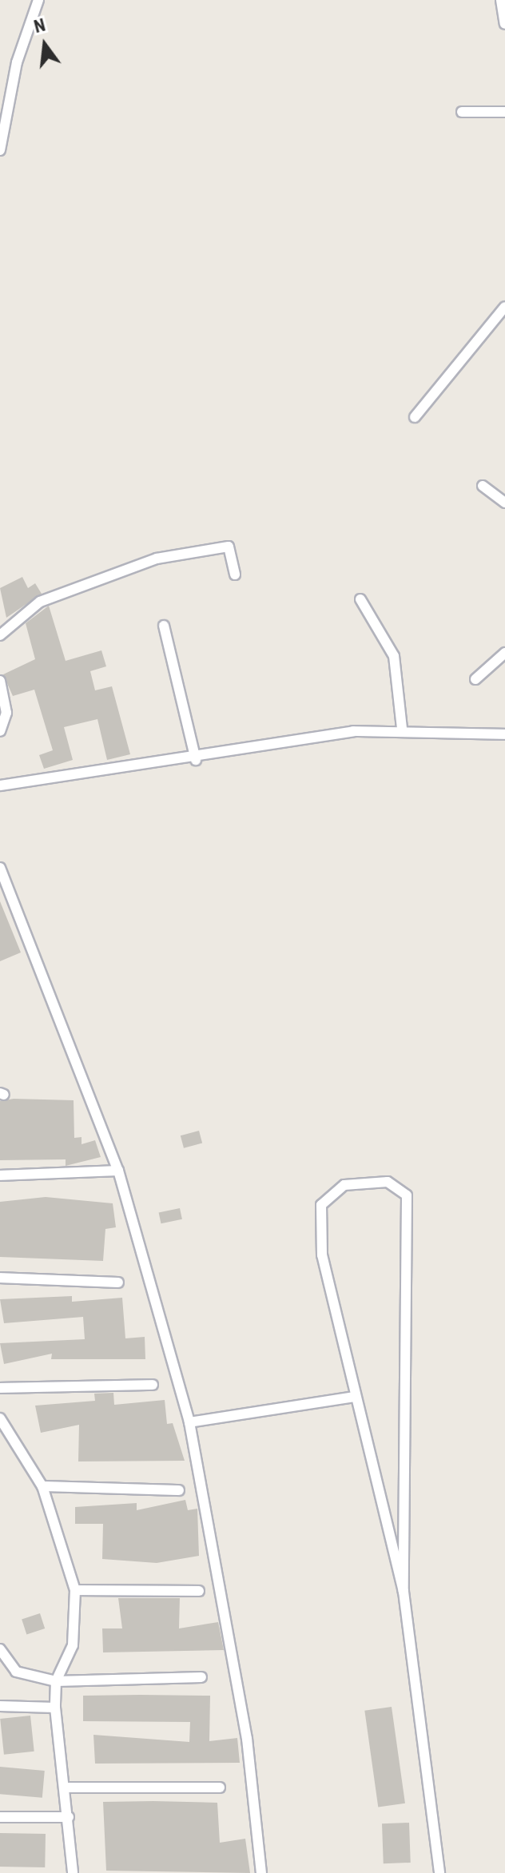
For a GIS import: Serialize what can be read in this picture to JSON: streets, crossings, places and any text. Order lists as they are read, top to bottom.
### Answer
{
  "north": "top"
}
